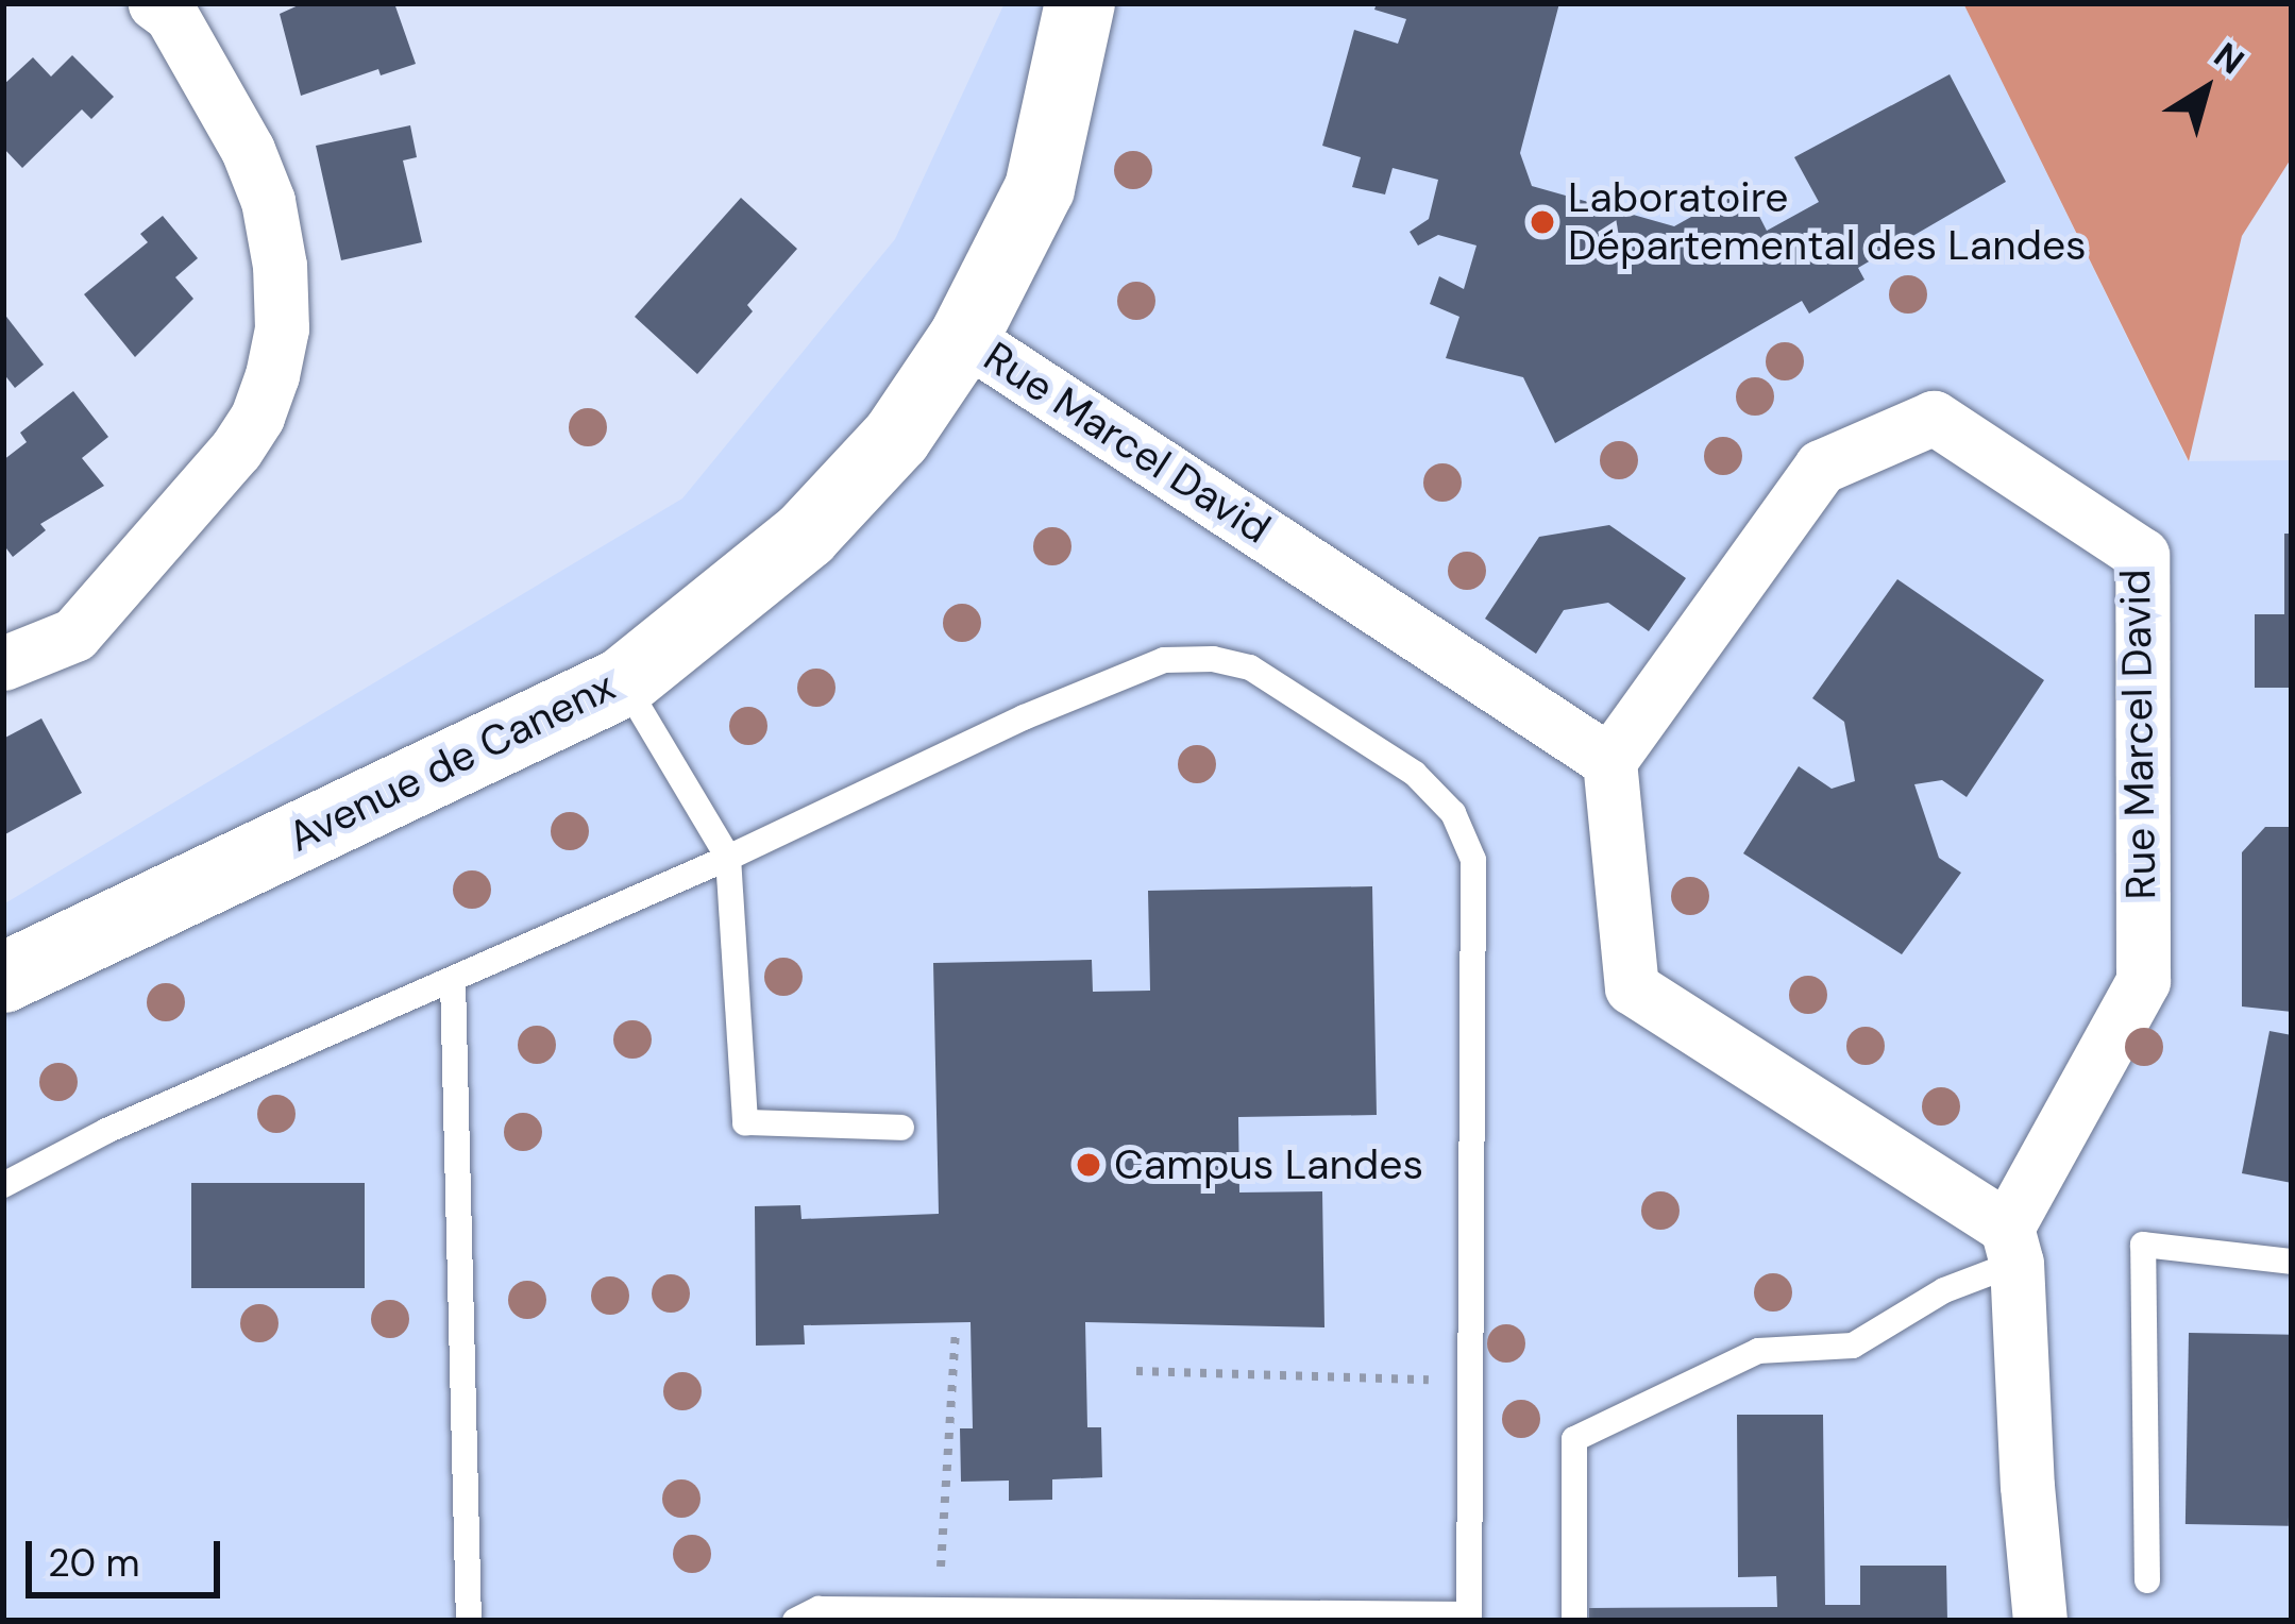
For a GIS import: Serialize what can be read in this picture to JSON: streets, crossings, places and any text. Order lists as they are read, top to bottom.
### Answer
{
  "streets": {
    "main road": ["Avenue de Canenx"],
    "street": ["Rue Marcel David"]
  },
  "crossings": [
    ["Rue Marcel David", "Avenue de Canenx"]
  ],
  "places": ["Laboratoire Départemental des Landes", "Campus Landes"],
  "scale_bar": "20 m",
  "north": "top right"
}
